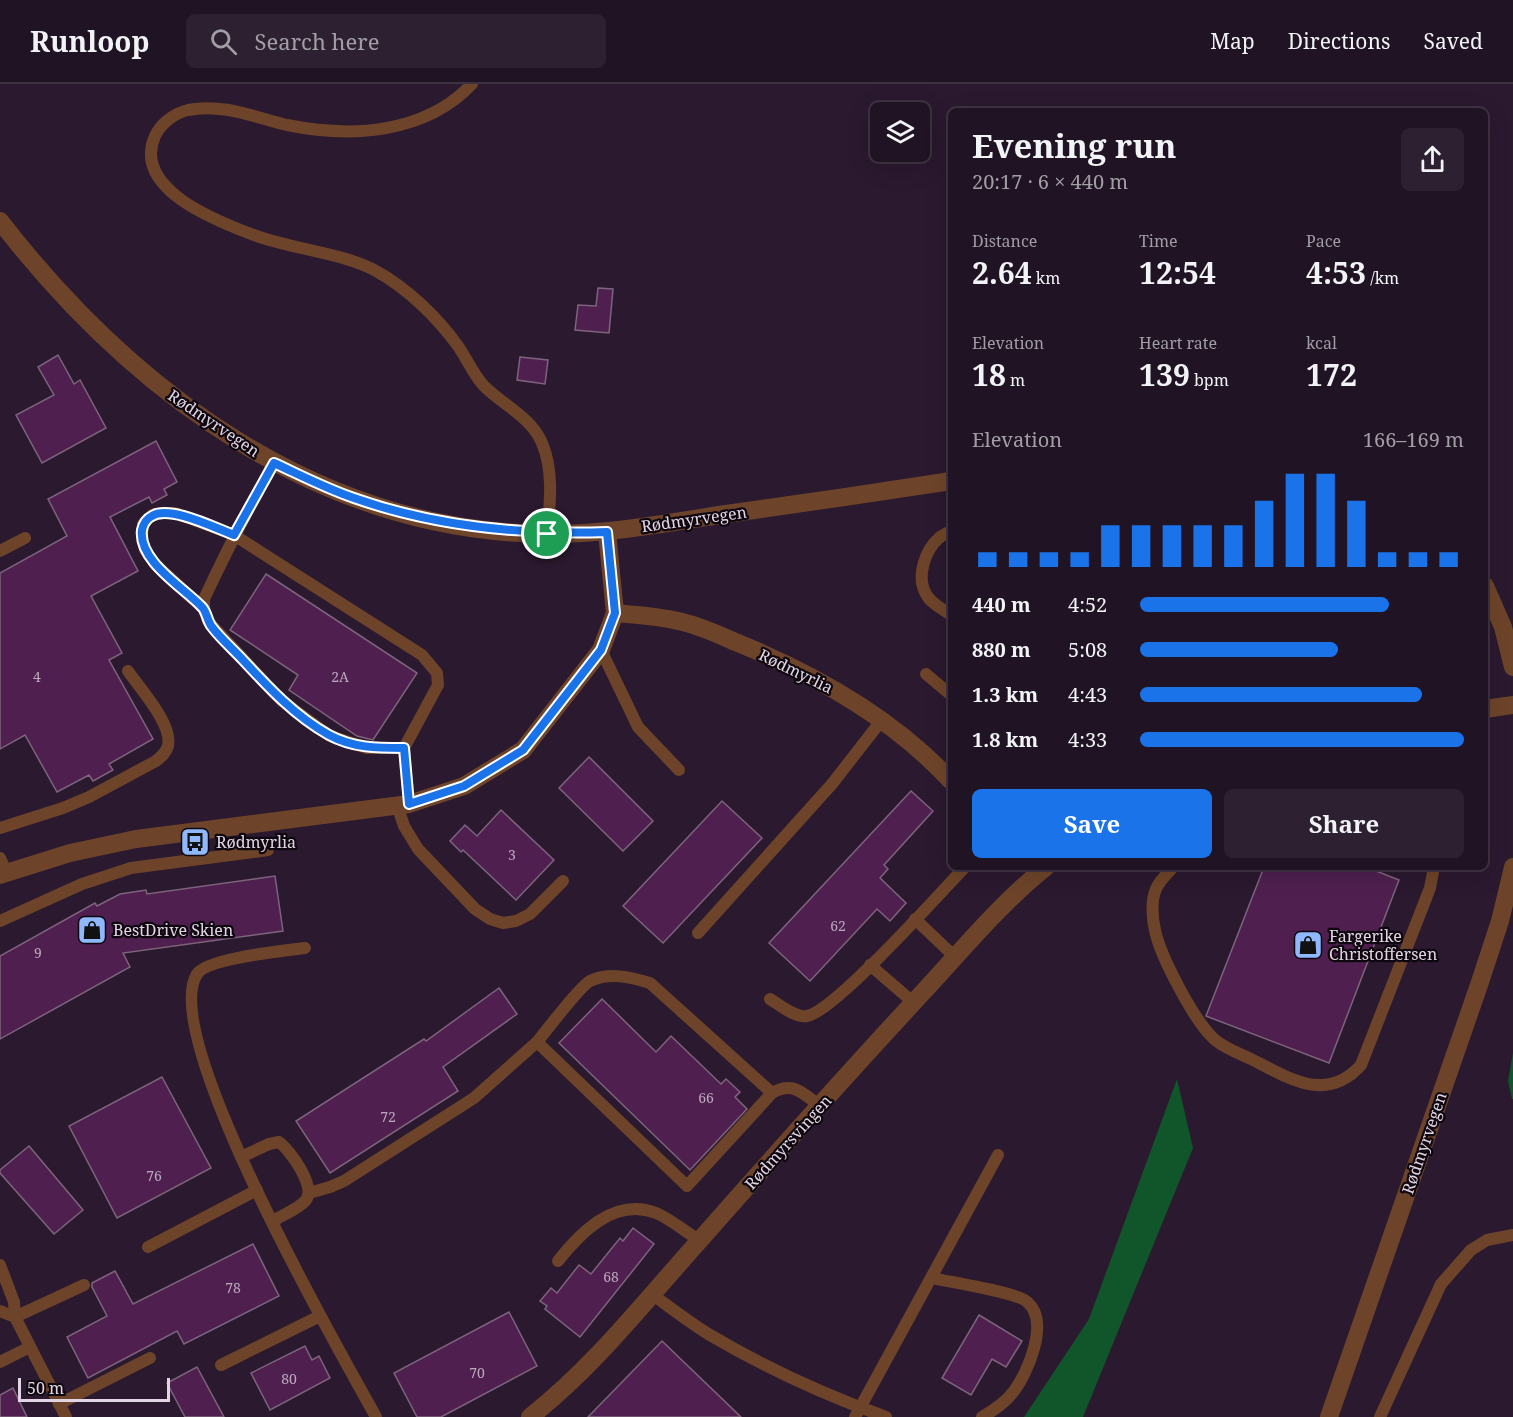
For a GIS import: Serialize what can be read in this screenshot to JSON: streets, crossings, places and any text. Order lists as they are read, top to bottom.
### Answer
{
  "streets": {
    "street": ["Rødmyrvegen", "Rødmyrlia", "Rødmyrsvingen"]
  },
  "places": {
    "bus stop": ["Rødmyrlia"],
    "shop": ["BestDrive Skien", "Fargerike Christoffersen"]
  },
  "house_numbers": [
    "4",
    "2A",
    "3",
    "62",
    "9",
    "66",
    "72",
    "76",
    "68",
    "78",
    "70",
    "80"
  ],
  "scale_bar": "50 m",
  "page": {
    "header": "Runloop",
    "search": "Search here",
    "nav": ["Map", "Directions", "Saved"],
    "heading": ["Evening run", "20:17 · 6 × 440 m"],
    "stats": [
      ["Distance", "2.64 km"],
      ["Time", "12:54"],
      ["Pace", "4:53 /km"],
      ["Elevation", "18 m"],
      ["Heart rate", "139 bpm"],
      ["kcal", "172"]
    ],
    "chart": ["Elevation", "166–169 m"],
    "list": [
      {
        "name": "440 m",
        "note": "4:52"
      },
      {
        "name": "880 m",
        "note": "5:08"
      },
      {
        "name": "1.3 km",
        "note": "4:43"
      },
      {
        "name": "1.8 km",
        "note": "4:33"
      }
    ],
    "buttons": ["Save", "Share"],
    "scale": "50 m"
  }
}
